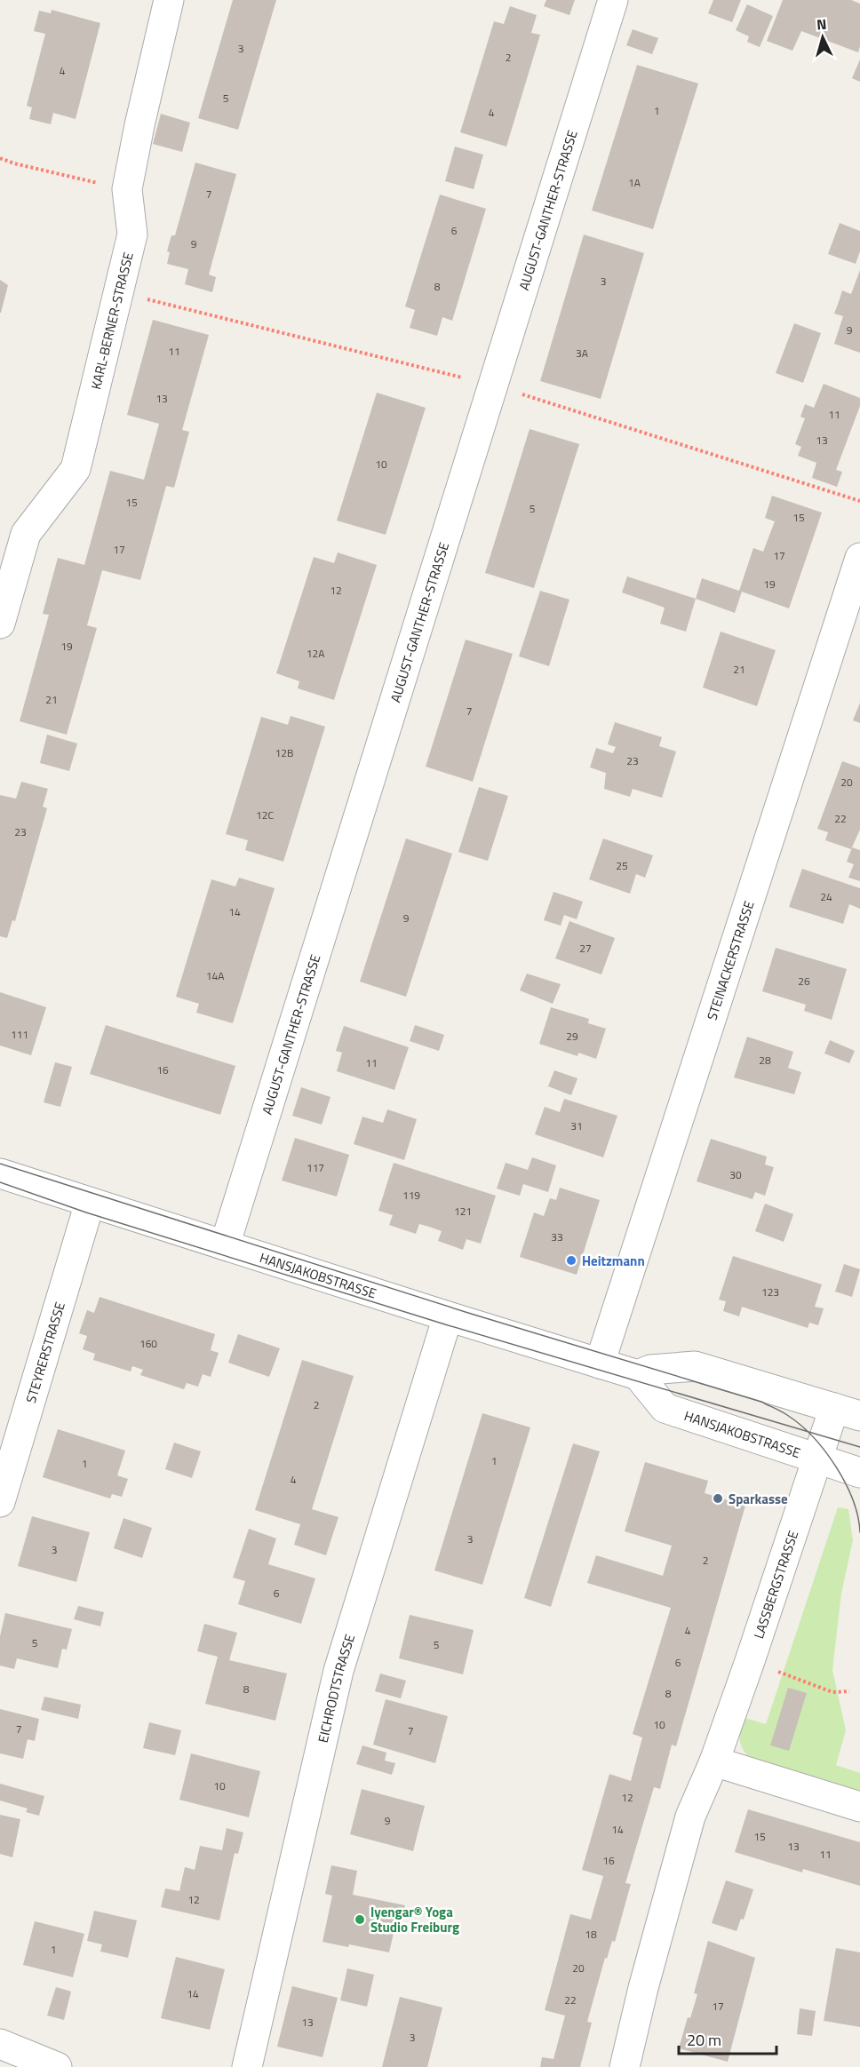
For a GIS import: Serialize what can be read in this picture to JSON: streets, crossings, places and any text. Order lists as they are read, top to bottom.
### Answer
{
  "streets": {
    "street": [
      "AUGUST-GANTHER-STRASSE",
      "KARL-BERNER-STRASSE",
      "STEINACKERSTRASSE",
      "HANSJAKOBSTRASSE",
      "STEYRERSTRASSE",
      "LASSBERGSTRASSE",
      "EICHRODTSTRASSE"
    ]
  },
  "crossings": [
    ["AUGUST-GANTHER-STRASSE", "HANSJAKOBSTRASSE"],
    ["STEINACKERSTRASSE", "HANSJAKOBSTRASSE"],
    ["HANSJAKOBSTRASSE", "STEYRERSTRASSE"],
    ["HANSJAKOBSTRASSE", "LASSBERGSTRASSE"],
    ["HANSJAKOBSTRASSE", "EICHRODTSTRASSE"]
  ],
  "places": ["Heitzmann", "Sparkasse", "Iyengar® Yoga Studio Freiburg"],
  "house_numbers": [
    "3",
    "2",
    "4",
    "5",
    "1",
    "4",
    "1A",
    "7",
    "6",
    "9",
    "3",
    "8",
    "9",
    "11",
    "3A",
    "13",
    "11",
    "13",
    "10",
    "15",
    "5",
    "15",
    "17",
    "17",
    "19",
    "12",
    "19",
    "12A",
    "21",
    "21",
    "7",
    "12B",
    "23",
    "20",
    "12C",
    "22",
    "23",
    "25",
    "24",
    "14",
    "9",
    "27",
    "14A",
    "26",
    "111",
    "29",
    "28",
    "11",
    "16",
    "31",
    "117",
    "30",
    "119",
    "121",
    "33",
    "123",
    "160",
    "2",
    "1",
    "1",
    "4",
    "3",
    "3",
    "2",
    "6",
    "4",
    "5",
    "5",
    "6",
    "8",
    "8",
    "10",
    "7",
    "7",
    "10",
    "12",
    "9",
    "14",
    "15",
    "13",
    "11",
    "16",
    "12",
    "18",
    "1",
    "20",
    "14",
    "22",
    "17",
    "13",
    "3"
  ],
  "scale_bar": "20 m",
  "north": "top"
}
